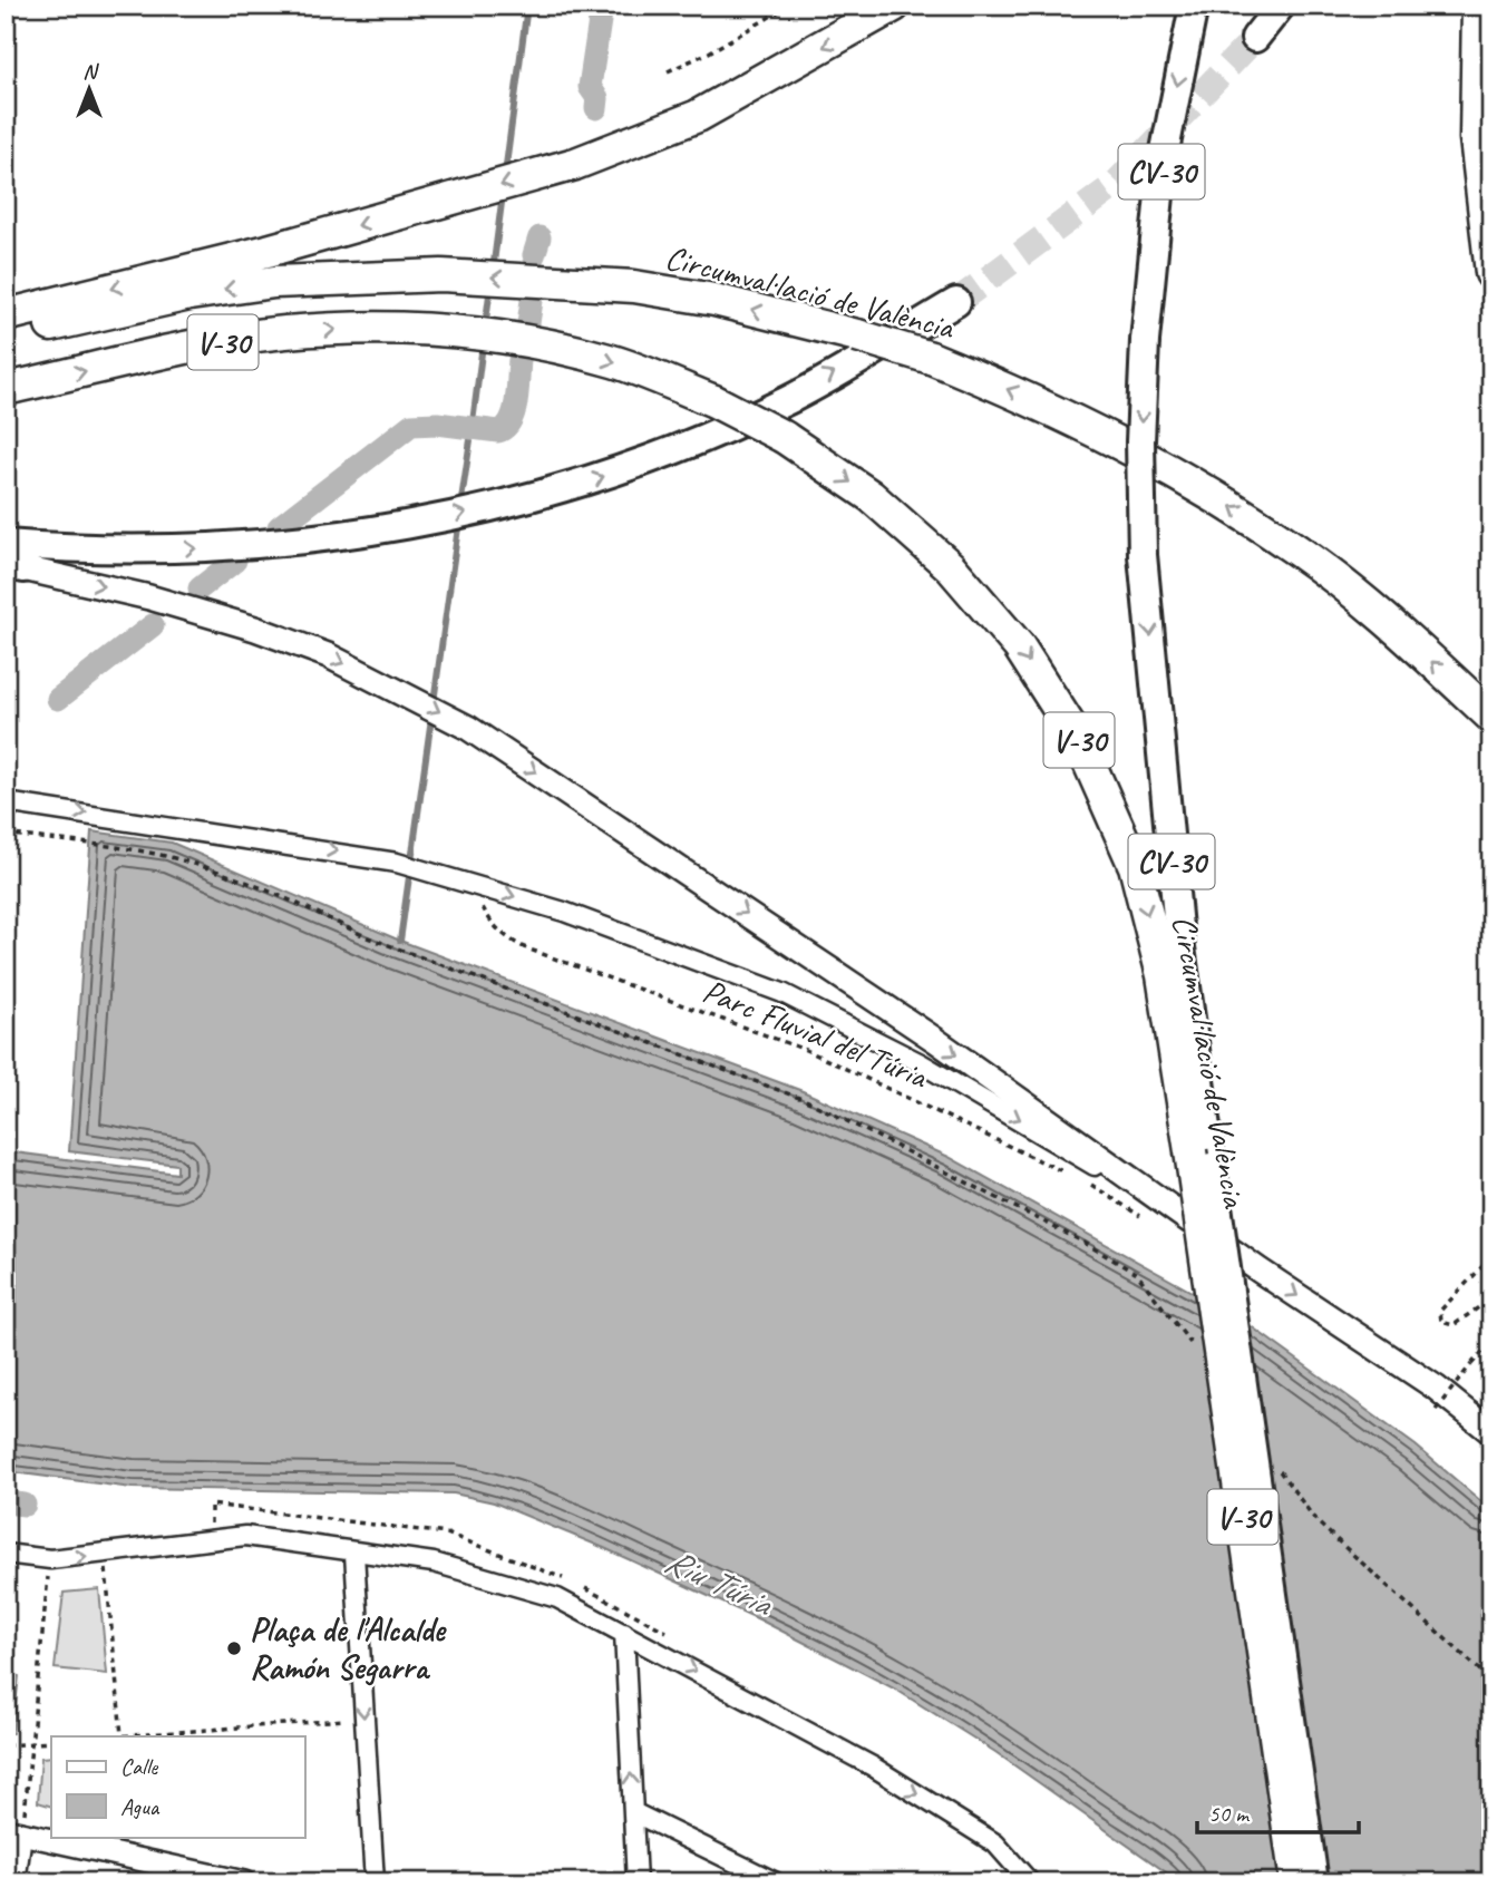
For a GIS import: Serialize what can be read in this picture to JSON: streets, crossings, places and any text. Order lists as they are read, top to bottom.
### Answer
{
  "streets": {
    "highway": ["CV-30", "Circumval·lació de València", "V-30"],
    "path": ["Parc Fluvial del Túria"]
  },
  "crossings": [
    ["CV-30", "Circumval·lació de València"]
  ],
  "water": ["Riu Túria"],
  "places": ["Plaça de l'Alcalde Ramón Segarra"],
  "legend": ["Calle", "Agua"],
  "scale_bar": "50 m",
  "north": "top"
}
